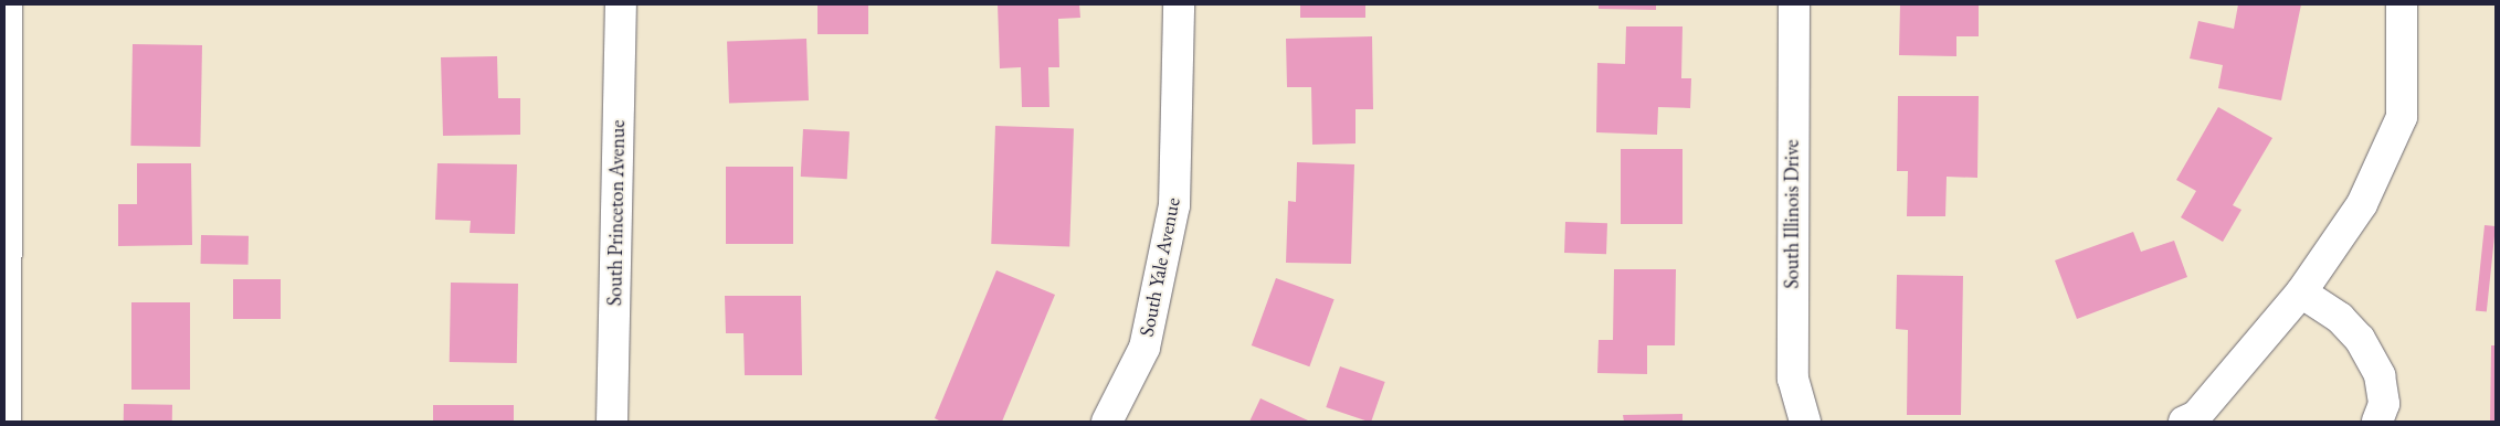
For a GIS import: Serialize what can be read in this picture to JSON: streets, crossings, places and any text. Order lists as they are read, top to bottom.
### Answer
{
  "streets": {
    "street": ["South Princeton Avenue", "South Illinois Drive", "South Yale Avenue"]
  }
}
